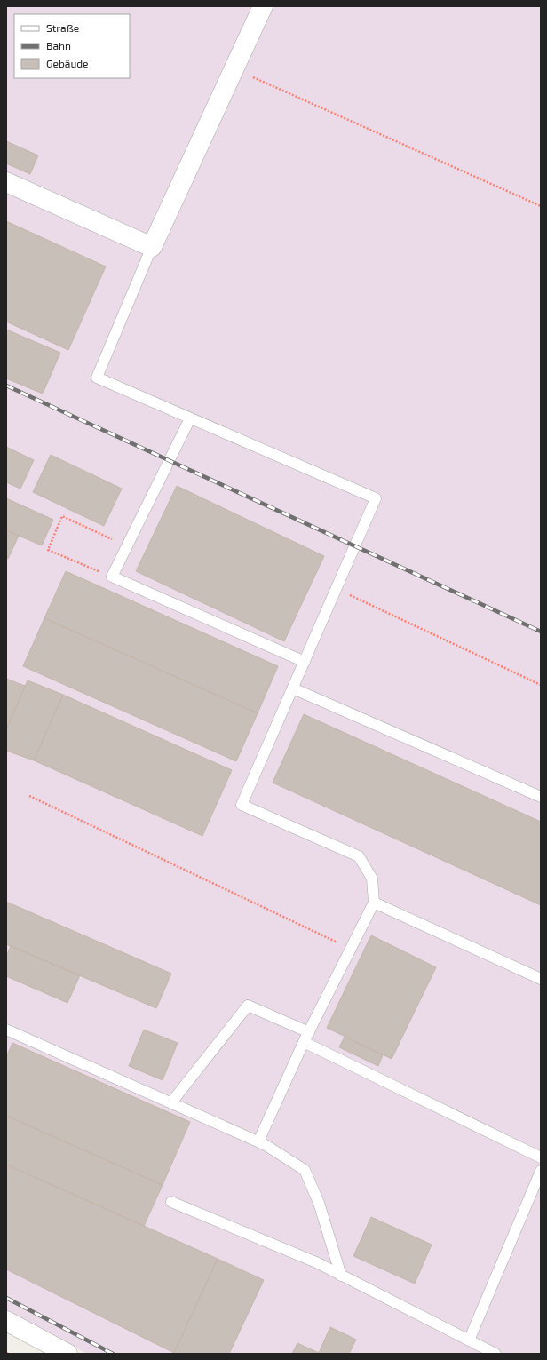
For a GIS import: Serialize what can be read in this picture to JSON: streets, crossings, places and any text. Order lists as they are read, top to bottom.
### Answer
{
  "legend": ["Straße", "Bahn", "Gebäude"]
}
